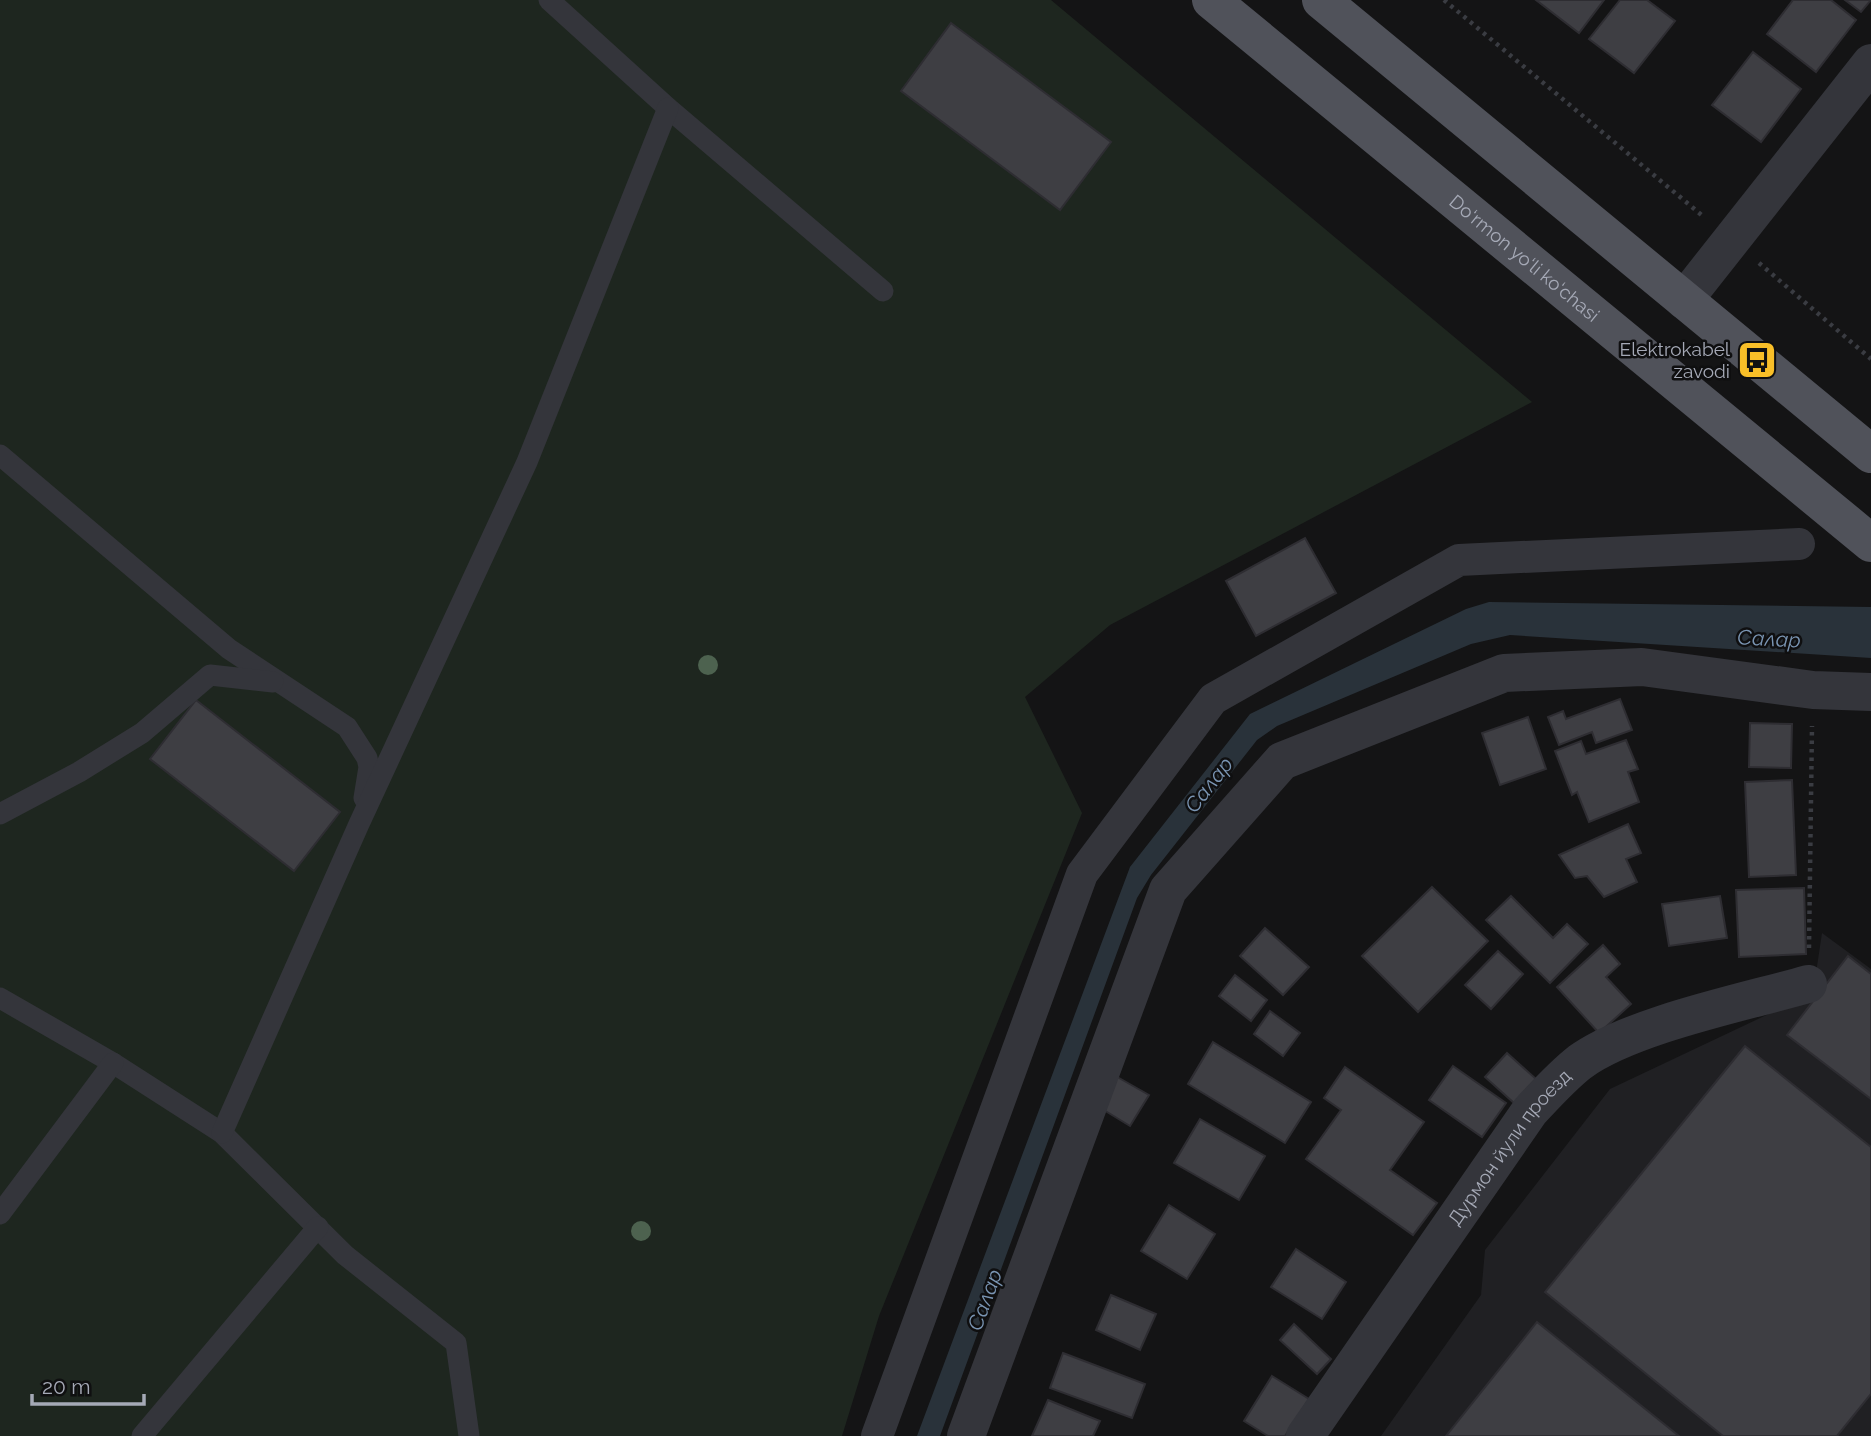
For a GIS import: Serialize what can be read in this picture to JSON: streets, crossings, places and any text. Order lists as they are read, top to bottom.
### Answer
{
  "streets": {
    "main road": ["Do‘rmon yo‘li ko‘chasi"],
    "street": ["Дурмон йули проезд"]
  },
  "water": ["Салар"],
  "places": {
    "bus stop": ["Elektrokabel zavodi"]
  },
  "scale_bar": "20 m"
}
